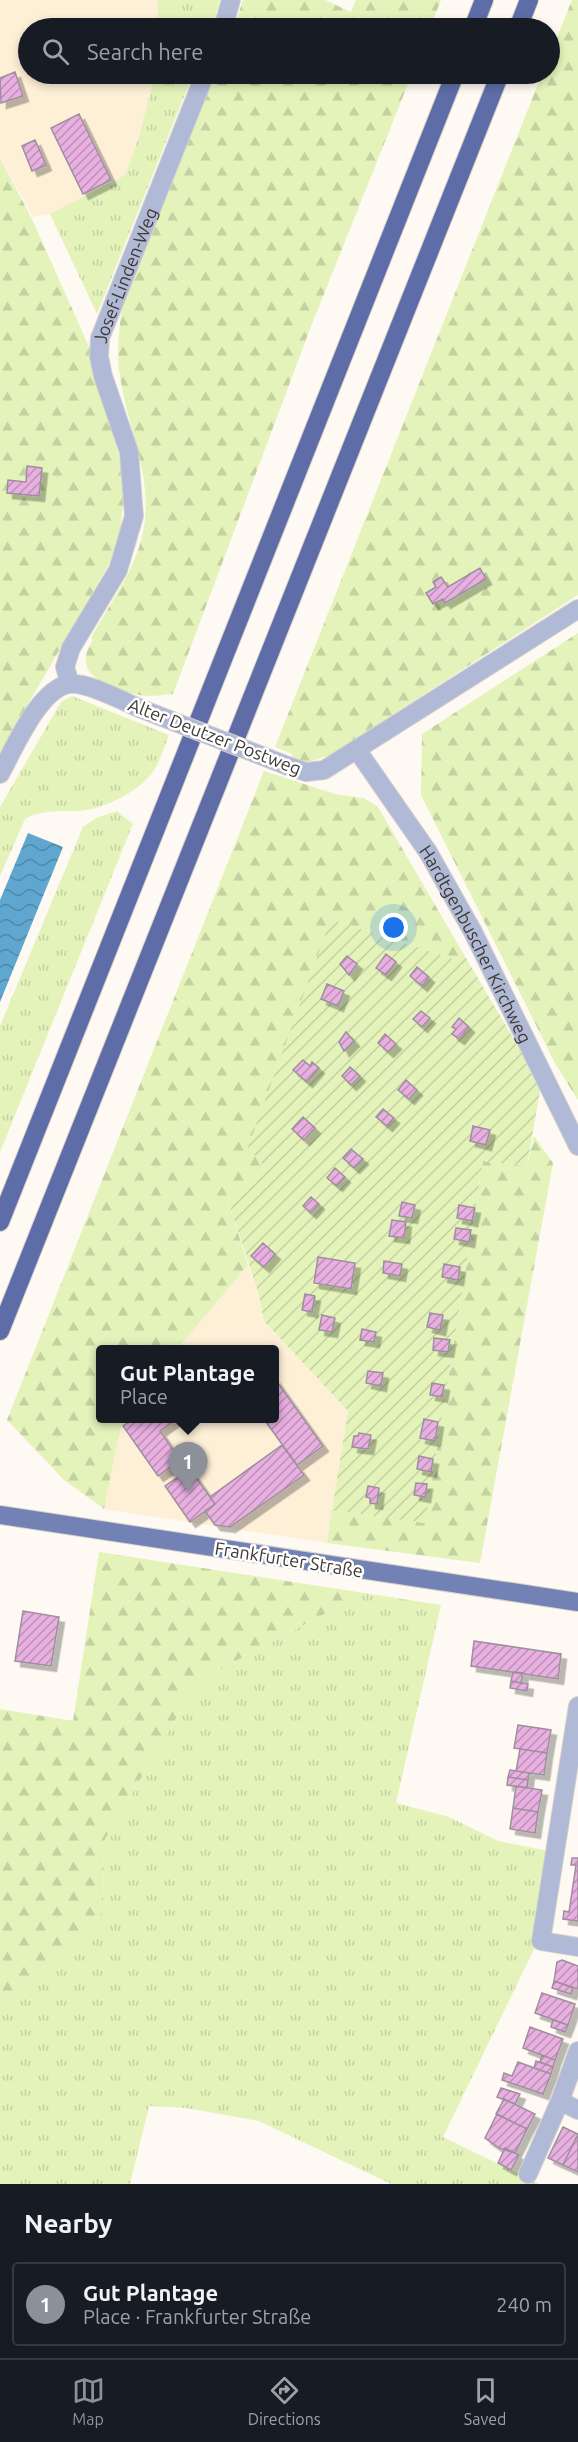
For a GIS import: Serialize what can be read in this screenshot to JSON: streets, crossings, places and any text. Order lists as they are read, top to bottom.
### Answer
{
  "streets": {
    "main road": ["Frankfurter Straße"],
    "street": ["Josef-Linden-Weg", "Alter Deutzer Postweg", "Hardtgenbuscher Kirchweg"]
  },
  "crossings": [
    ["Josef-Linden-Weg", "Alter Deutzer Postweg"],
    ["Alter Deutzer Postweg", "Hardtgenbuscher Kirchweg"]
  ],
  "page": {
    "search": "Search here",
    "popup": ["Gut Plantage", "Place"],
    "pins": "1",
    "heading": "Nearby",
    "list": [
      {
        "mark": "1",
        "name": "Gut Plantage",
        "note": "Place · Frankfurter Straße",
        "value": "240 m"
      }
    ],
    "nav": ["Map", "Directions", "Saved"]
  }
}
